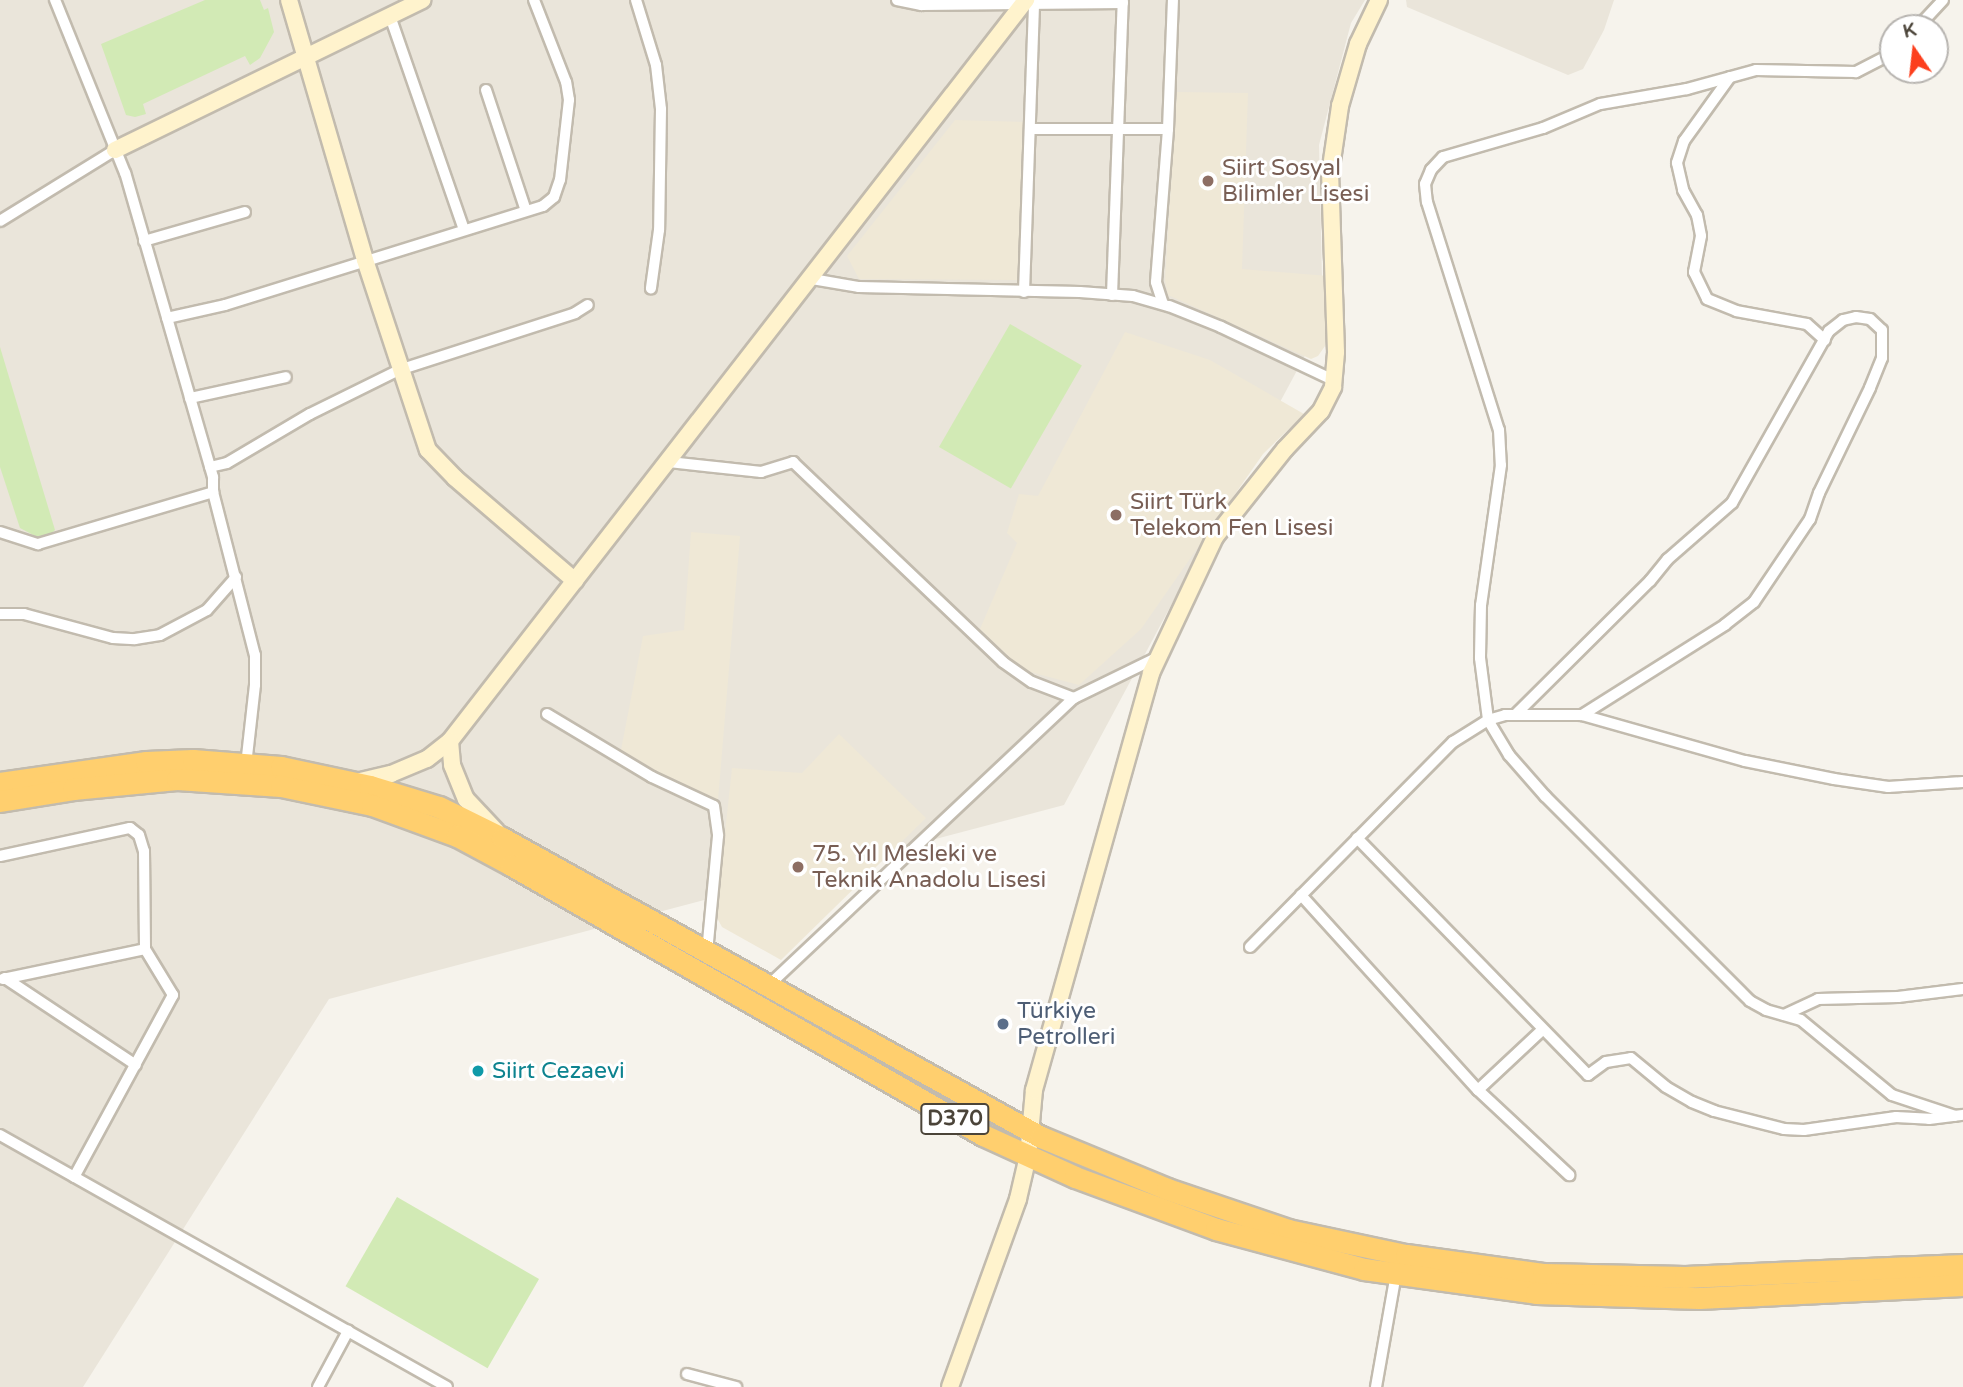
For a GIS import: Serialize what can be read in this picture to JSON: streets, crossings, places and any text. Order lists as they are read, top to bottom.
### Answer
{
  "streets": {
    "highway": ["D370"]
  },
  "places": [
    "Siirt Sosyal Bilimler Lisesi",
    "Siirt Türk Telekom Fen Lisesi",
    "75. Yıl Mesleki ve Teknik Anadolu Lisesi",
    "Türkiye Petrolleri",
    "Siirt Cezaevi"
  ],
  "north": "top"
}
